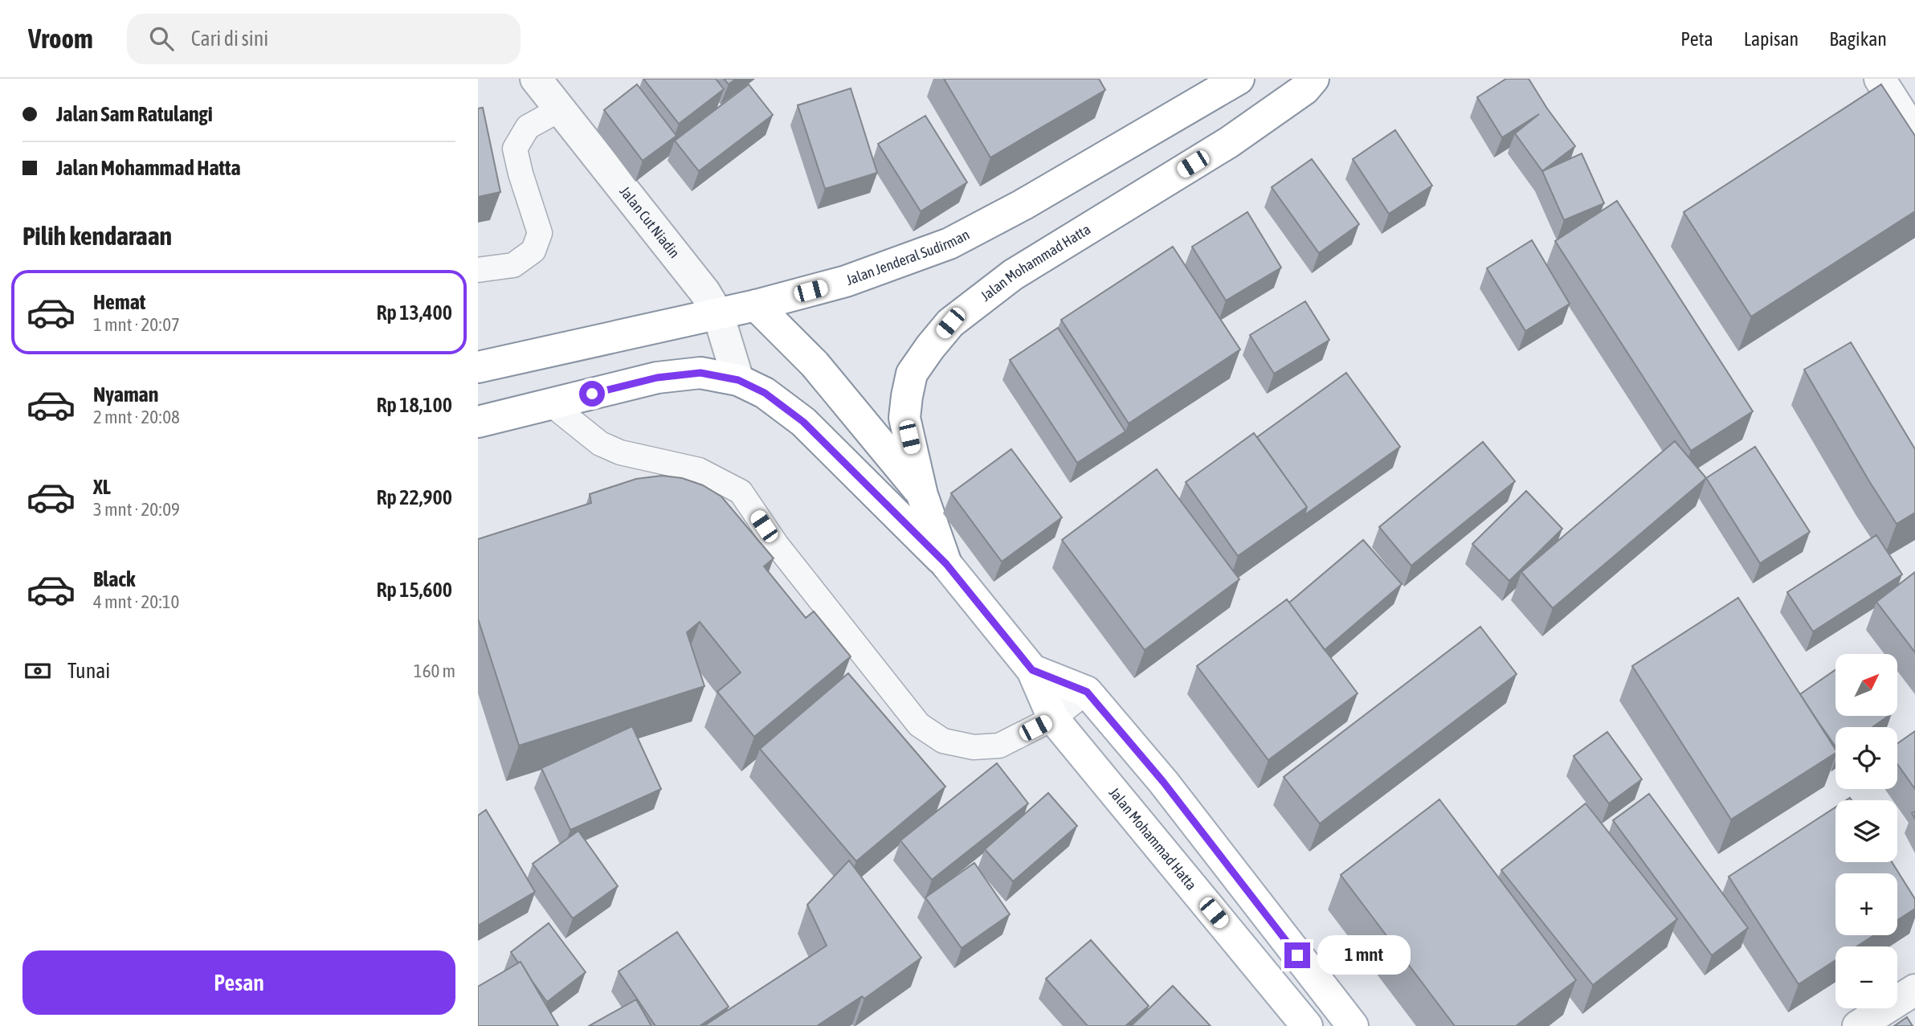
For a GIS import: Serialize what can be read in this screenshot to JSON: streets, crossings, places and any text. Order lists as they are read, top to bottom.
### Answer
{
  "streets": {
    "main road": ["Jalan Jenderal Sudirman", "Jalan Mohammad Hatta"],
    "street": ["Jalan Cut Niadin"]
  },
  "crossings": [
    ["Jalan Cut Niadin", "Jalan Jenderal Sudirman"]
  ],
  "north": "top right",
  "page": {
    "header": "Vroom",
    "search": "Cari di sini",
    "nav": ["Peta", "Lapisan", "Bagikan"],
    "banner": ["Jalan Sam Ratulangi", "Jalan Mohammad Hatta"],
    "heading": "Pilih kendaraan",
    "list": [
      {
        "name": "Hemat",
        "note": "1 mnt · 20:07",
        "value": "Rp 13,400"
      },
      {
        "name": "Nyaman",
        "note": "2 mnt · 20:08",
        "value": "Rp 18,100"
      },
      {
        "name": "XL",
        "note": "3 mnt · 20:09",
        "value": "Rp 22,900"
      },
      {
        "name": "Black",
        "note": "4 mnt · 20:10",
        "value": "Rp 15,600"
      }
    ],
    "pay": ["Tunai", "160 m"],
    "map_buttons": ["+", "−"],
    "bubble": "1 mnt",
    "buttons": "Pesan"
  }
}
